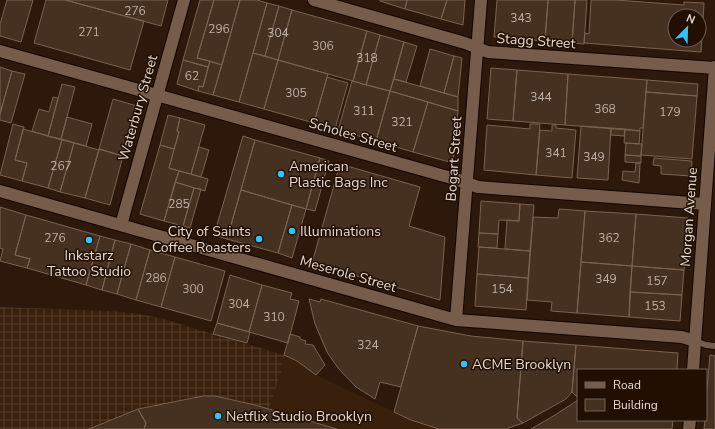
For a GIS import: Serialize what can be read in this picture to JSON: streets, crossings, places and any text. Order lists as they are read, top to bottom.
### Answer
{
  "streets": {
    "street": [
      "Stagg Street",
      "Waterbury Street",
      "Scholes Street",
      "Bogart Street",
      "Morgan Avenue",
      "Meserole Street"
    ]
  },
  "crossings": [
    ["Stagg Street", "Bogart Street"],
    ["Stagg Street", "Morgan Avenue"],
    ["Waterbury Street", "Scholes Street"],
    ["Waterbury Street", "Meserole Street"],
    ["Scholes Street", "Bogart Street"],
    ["Scholes Street", "Morgan Avenue"],
    ["Bogart Street", "Meserole Street"],
    ["Morgan Avenue", "Meserole Street"]
  ],
  "places": [
    "American Plastic Bags Inc",
    "Illuminations",
    "City of Saints Coffee Roasters",
    "Inkstarz Tattoo Studio",
    "ACME Brooklyn",
    "Netflix Studio Brooklyn"
  ],
  "house_numbers": [
    "276",
    "343",
    "296",
    "271",
    "304",
    "306",
    "318",
    "62",
    "305",
    "344",
    "368",
    "311",
    "179",
    "321",
    "341",
    "349",
    "267",
    "285",
    "276",
    "362",
    "286",
    "349",
    "157",
    "300",
    "154",
    "304",
    "153",
    "310",
    "324"
  ],
  "legend": ["Road", "Building"],
  "north": "top right"
}
